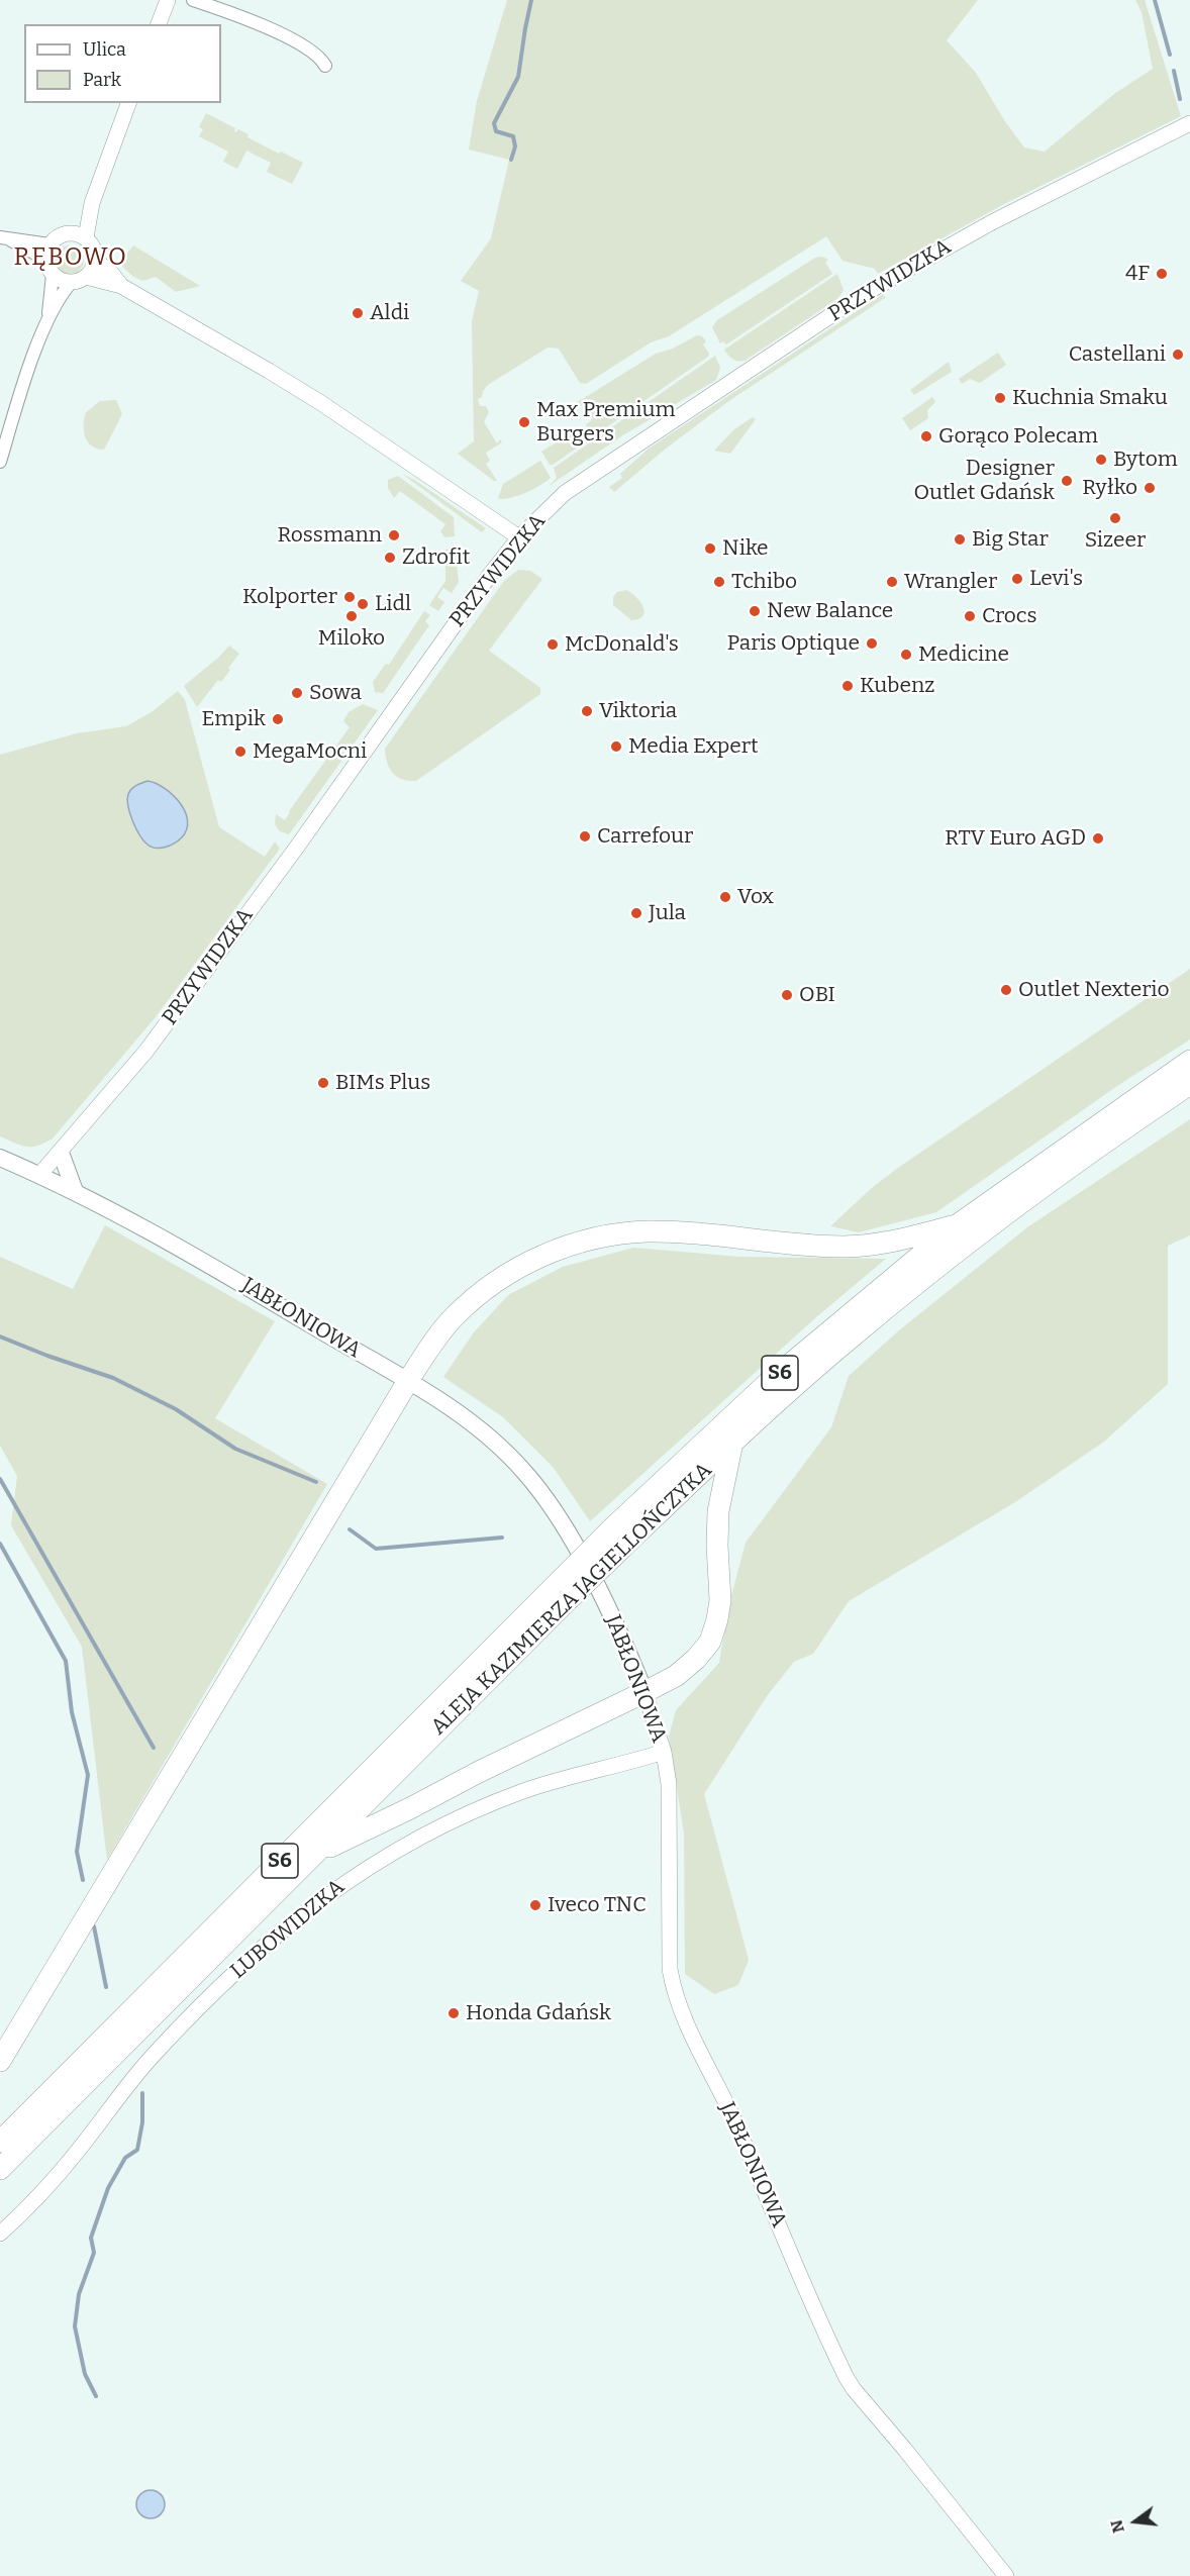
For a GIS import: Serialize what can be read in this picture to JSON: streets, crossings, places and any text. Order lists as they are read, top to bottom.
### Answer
{
  "streets": {
    "highway": ["S6", "ALEJA KAZIMIERZA JAGIELLOŃCZYKA"],
    "main road": ["JABŁONIOWA"],
    "street": ["PRZYWIDZKA", "LUBOWIDZKA"]
  },
  "crossings": [
    ["PRZYWIDZKA", "JABŁONIOWA"],
    ["JABŁONIOWA", "LUBOWIDZKA"]
  ],
  "districts": ["RĘBOWO"],
  "places": [
    "4F",
    "Aldi",
    "Castellani",
    "Kuchnia Smaku",
    "Max Premium Burgers",
    "Gorąco Polecam",
    "Bytom",
    "Designer Outlet Gdańsk",
    "Ryłko",
    "Sizeer",
    "Rossmann",
    "Big Star",
    "Nike",
    "Zdrofit",
    "Levi's",
    "Tchibo",
    "Wrangler",
    "Kolporter",
    "Lidl",
    "New Balance",
    "Miloko",
    "Crocs",
    "Paris Optique",
    "McDonald's",
    "Medicine",
    "Kubenz",
    "Sowa",
    "Viktoria",
    "Empik",
    "Media Expert",
    "MegaMocni",
    "Carrefour",
    "RTV Euro AGD",
    "Vox",
    "Jula",
    "Outlet Nexterio",
    "OBI",
    "BIMs Plus",
    "Iveco TNC",
    "Honda Gdańsk"
  ],
  "legend": ["Ulica", "Park"],
  "north": "left"
}
